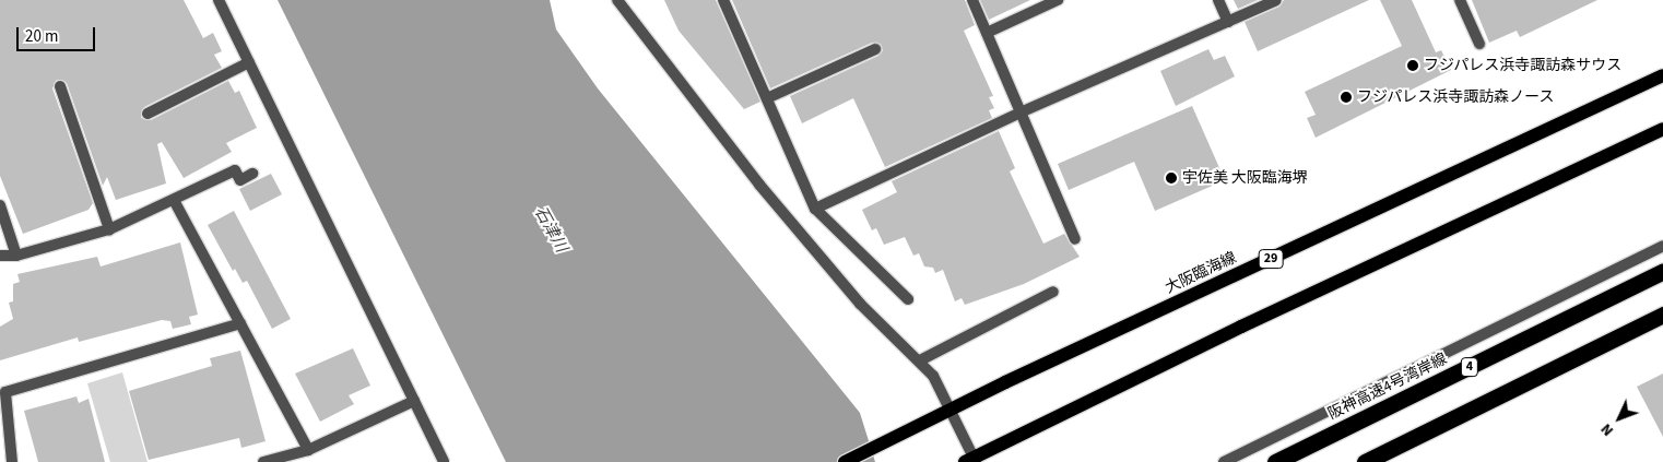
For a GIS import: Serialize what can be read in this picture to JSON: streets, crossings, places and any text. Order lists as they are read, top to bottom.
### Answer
{
  "streets": {
    "highway": ["4", "阪神高速4号湾岸線"],
    "main road": ["29", "大阪臨海線"]
  },
  "water": ["石津川"],
  "places": ["フジパレス浜寺諏訪森サウス", "フジパレス浜寺諏訪森ノース", "宇佐美 大阪臨海堺"],
  "scale_bar": "20 m",
  "north": "bottom left"
}
